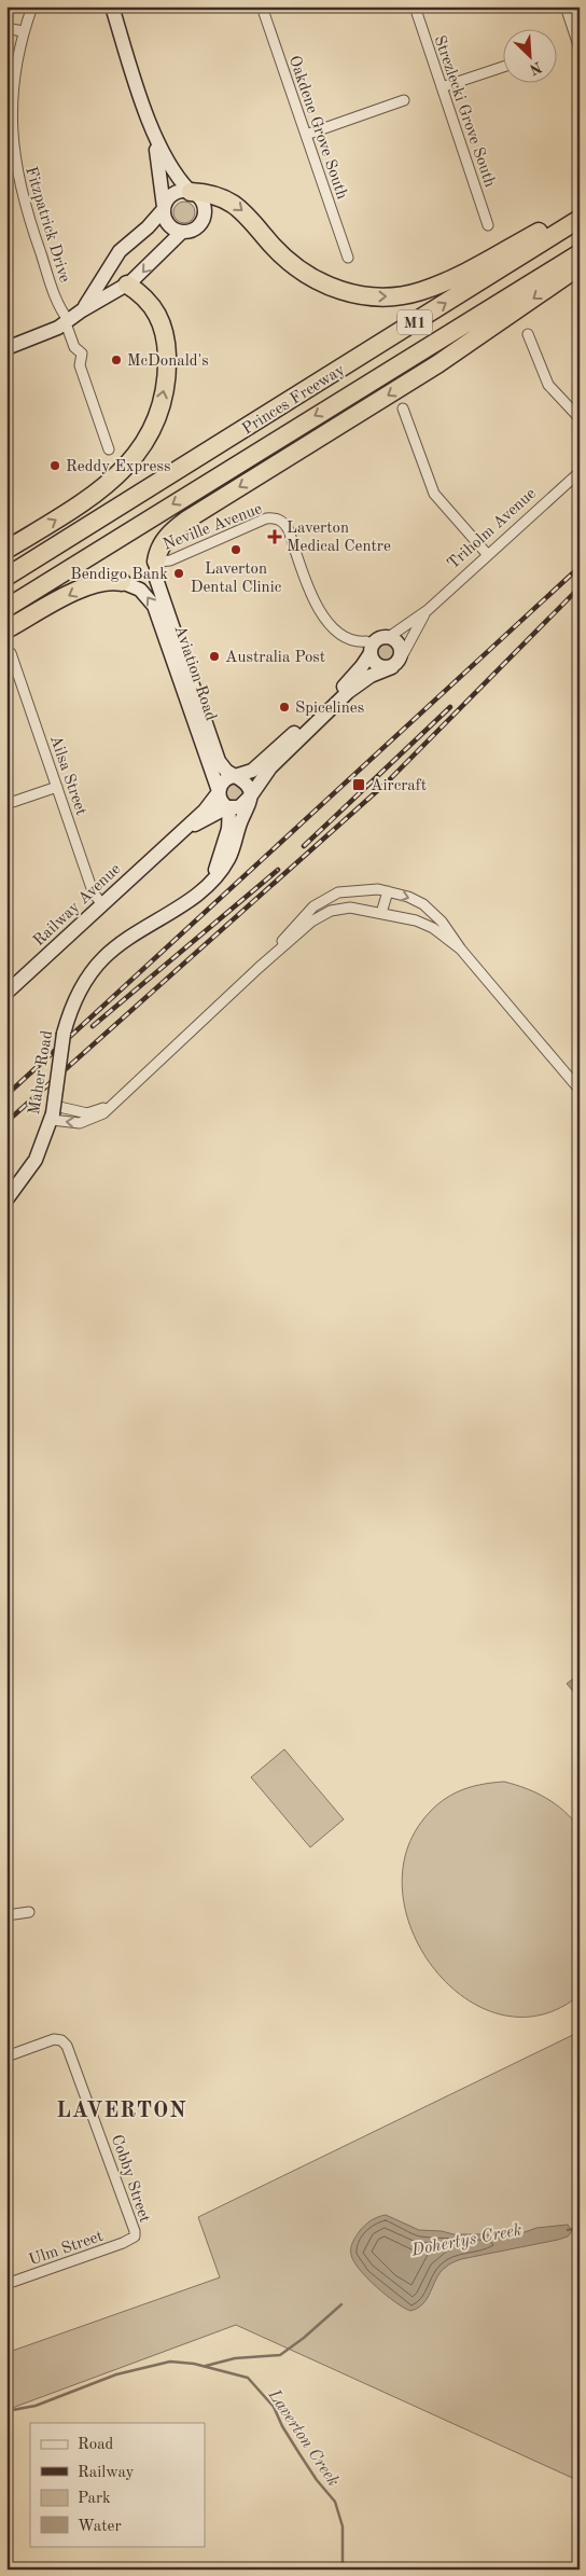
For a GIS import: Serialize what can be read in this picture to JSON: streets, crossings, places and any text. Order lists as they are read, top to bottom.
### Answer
{
  "streets": {
    "highway": ["M1", "Princes Freeway"],
    "street": [
      "Strezlecki Grove South",
      "Oakdene Grove South",
      "Fitzpatrick Drive",
      "Neville Avenue",
      "Triholm Avenue",
      "Aviation Road",
      "Ailsa Street",
      "Railway Avenue",
      "Maher Road",
      "Cobby Street",
      "Ulm Street"
    ]
  },
  "crossings": [
    ["Neville Avenue", "Triholm Avenue"],
    ["Neville Avenue", "Aviation Road"],
    ["Aviation Road", "Railway Avenue"],
    ["Aviation Road", "Maher Road"],
    ["Ailsa Street", "Railway Avenue"],
    ["Railway Avenue", "Maher Road"],
    ["Cobby Street", "Ulm Street"]
  ],
  "districts": ["LAVERTON"],
  "water": ["Dohertys Creek", "Laverton Creek"],
  "places": {
    "other": [
      "McDonald's",
      "Reddy Express",
      "Laverton Dental Clinic",
      "Bendigo Bank",
      "Australia Post",
      "Spicelines"
    ],
    "health": ["Laverton Medical Centre"],
    "transit": ["Aircraft"]
  },
  "legend": [
    "Road",
    "Railway",
    "Park",
    "Water"
  ],
  "north": "bottom right"
}
